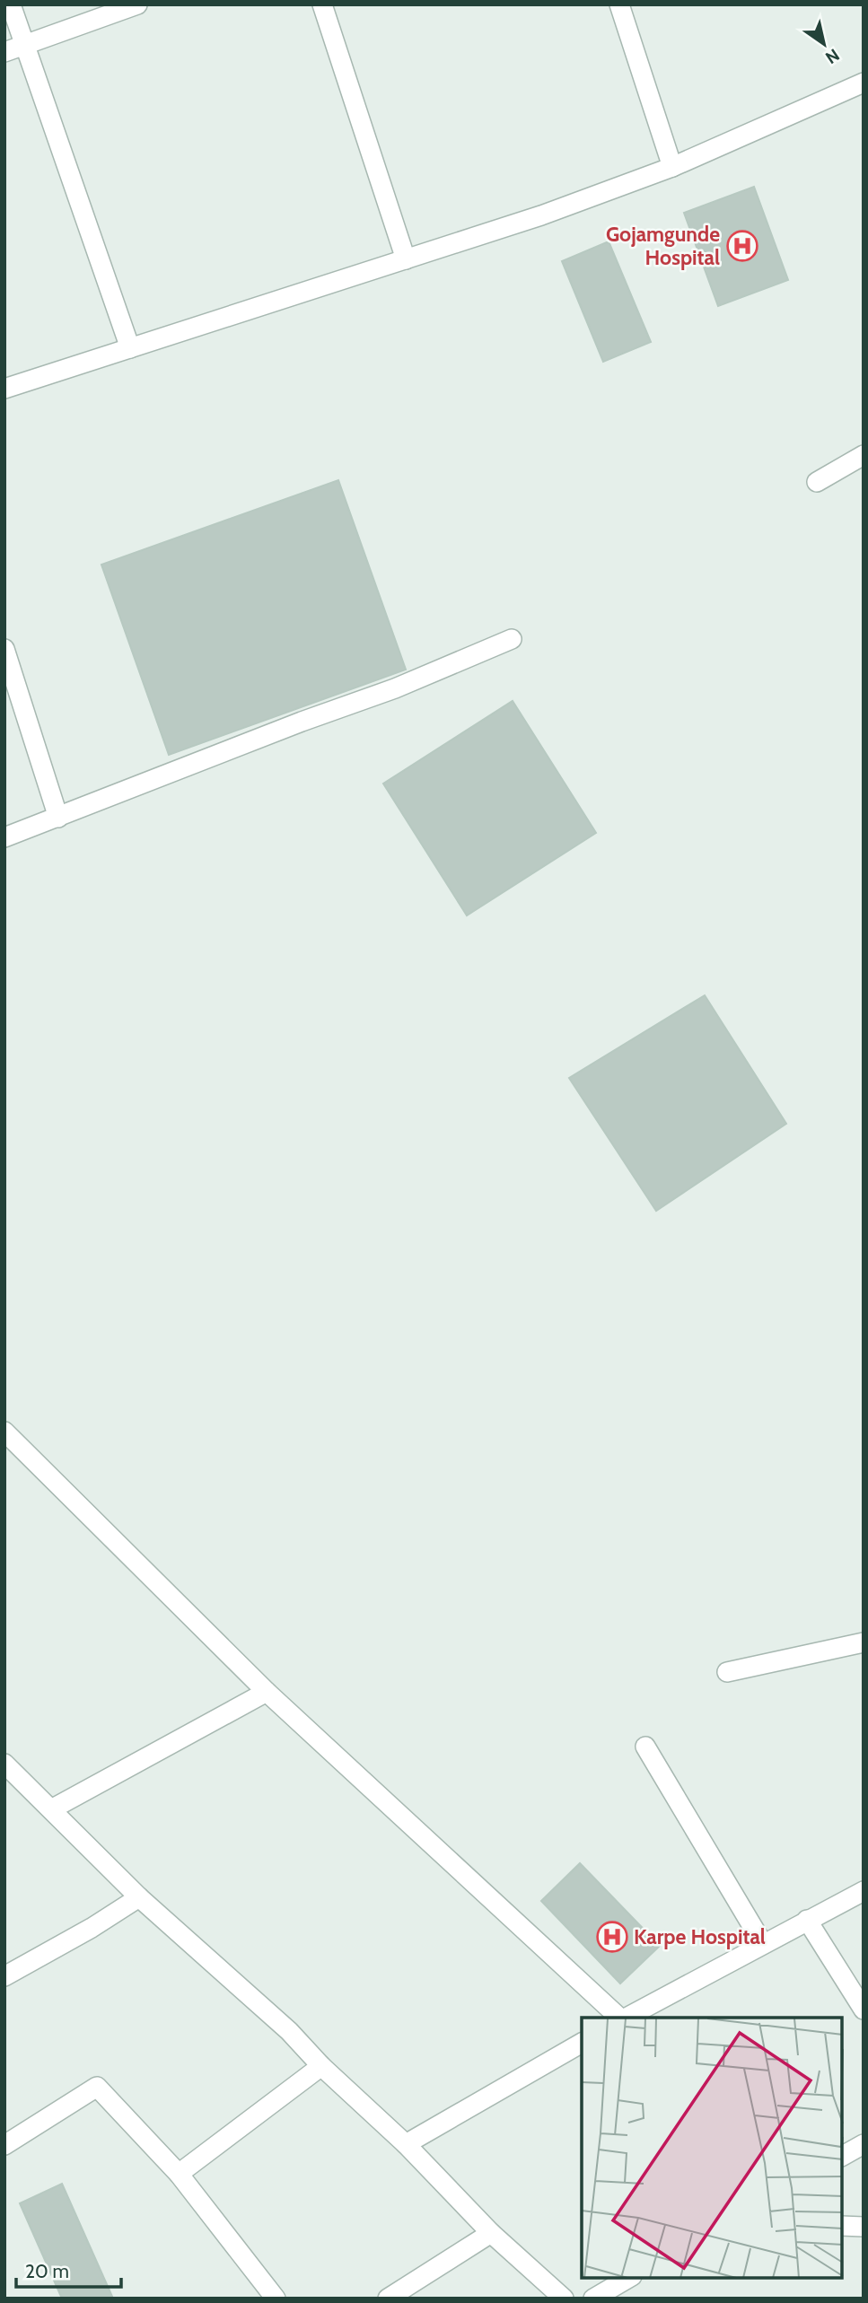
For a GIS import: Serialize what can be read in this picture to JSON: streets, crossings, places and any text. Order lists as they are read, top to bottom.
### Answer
{
  "places": {
    "hospital": ["Gojamgunde Hospital", "Karpe Hospital"]
  },
  "scale_bar": "20 m",
  "north": "bottom right"
}
